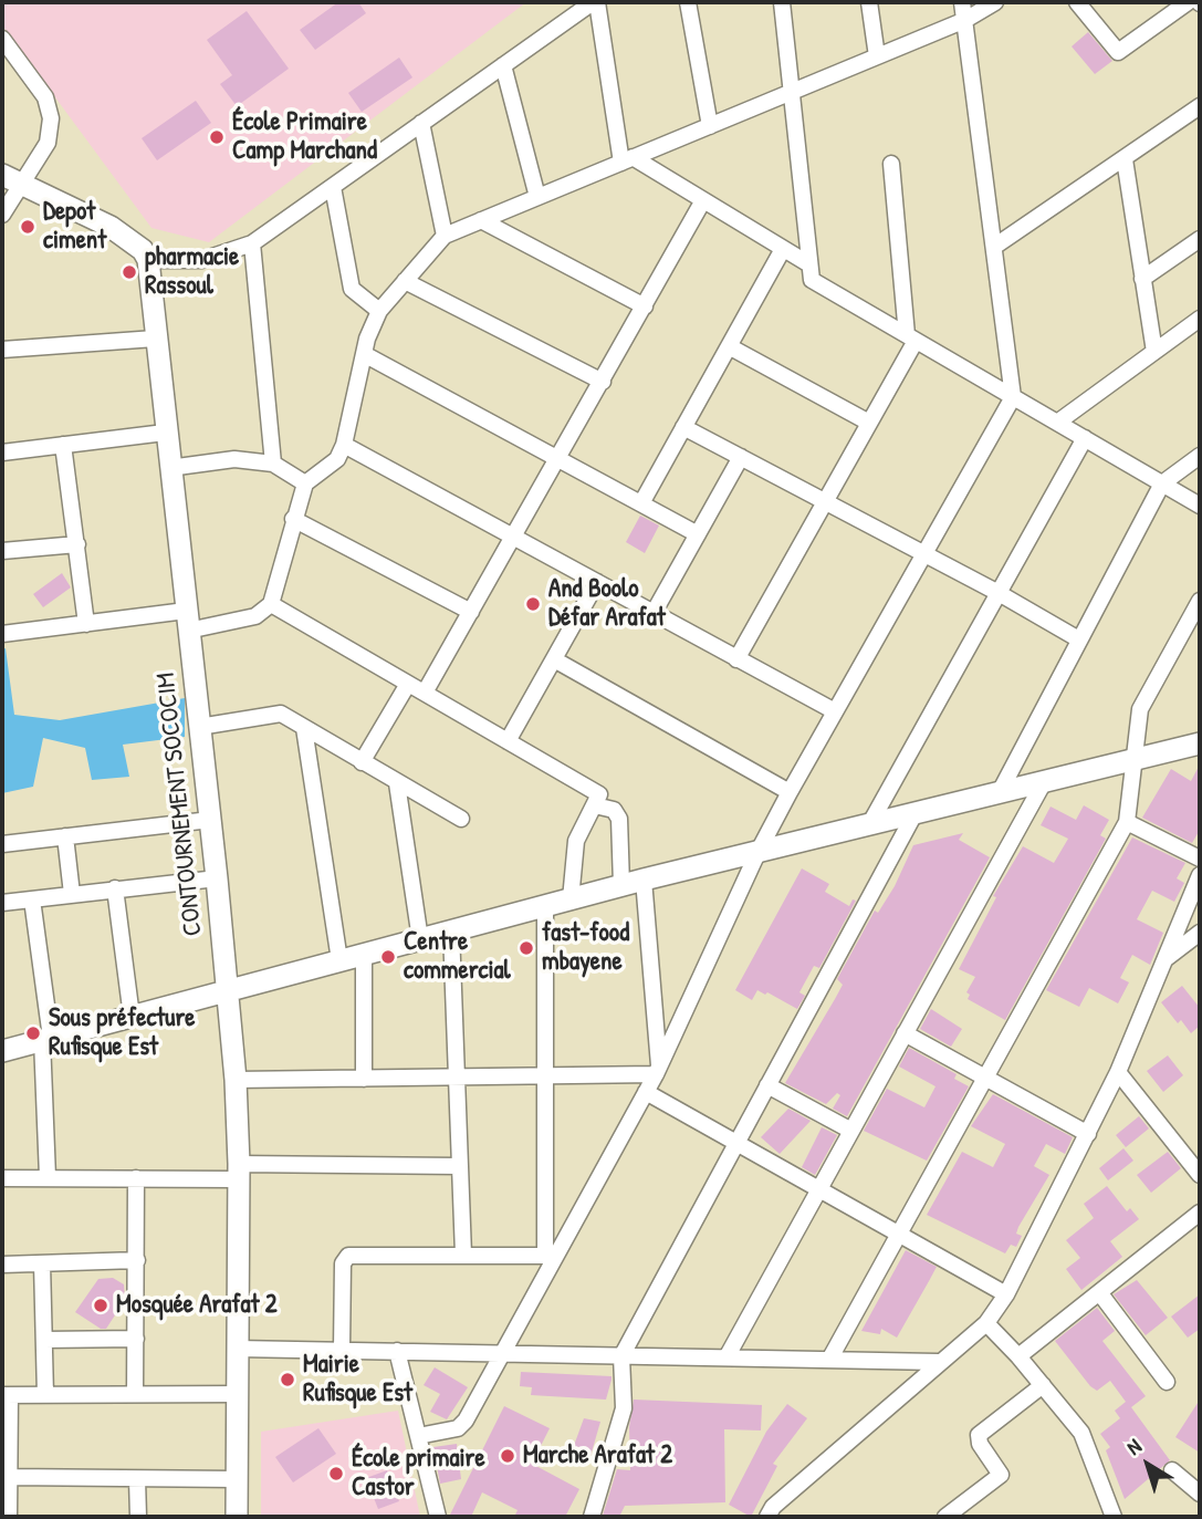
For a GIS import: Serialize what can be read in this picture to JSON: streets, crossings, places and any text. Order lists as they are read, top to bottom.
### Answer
{
  "streets": {
    "street": ["CONTOURNEMENT SOCOCIM"]
  },
  "places": [
    "École Primaire Camp Marchand",
    "Depot ciment",
    "pharmacie Rassoul",
    "And Boolo Défar Arafat",
    "fast-food mbayene",
    "Centre commercial",
    "Sous préfecture Rufisque Est",
    "Mosquée Arafat 2",
    "Mairie Rufisque Est",
    "Marche Arafat 2",
    "École primaire Castor"
  ],
  "north": "top left"
}
